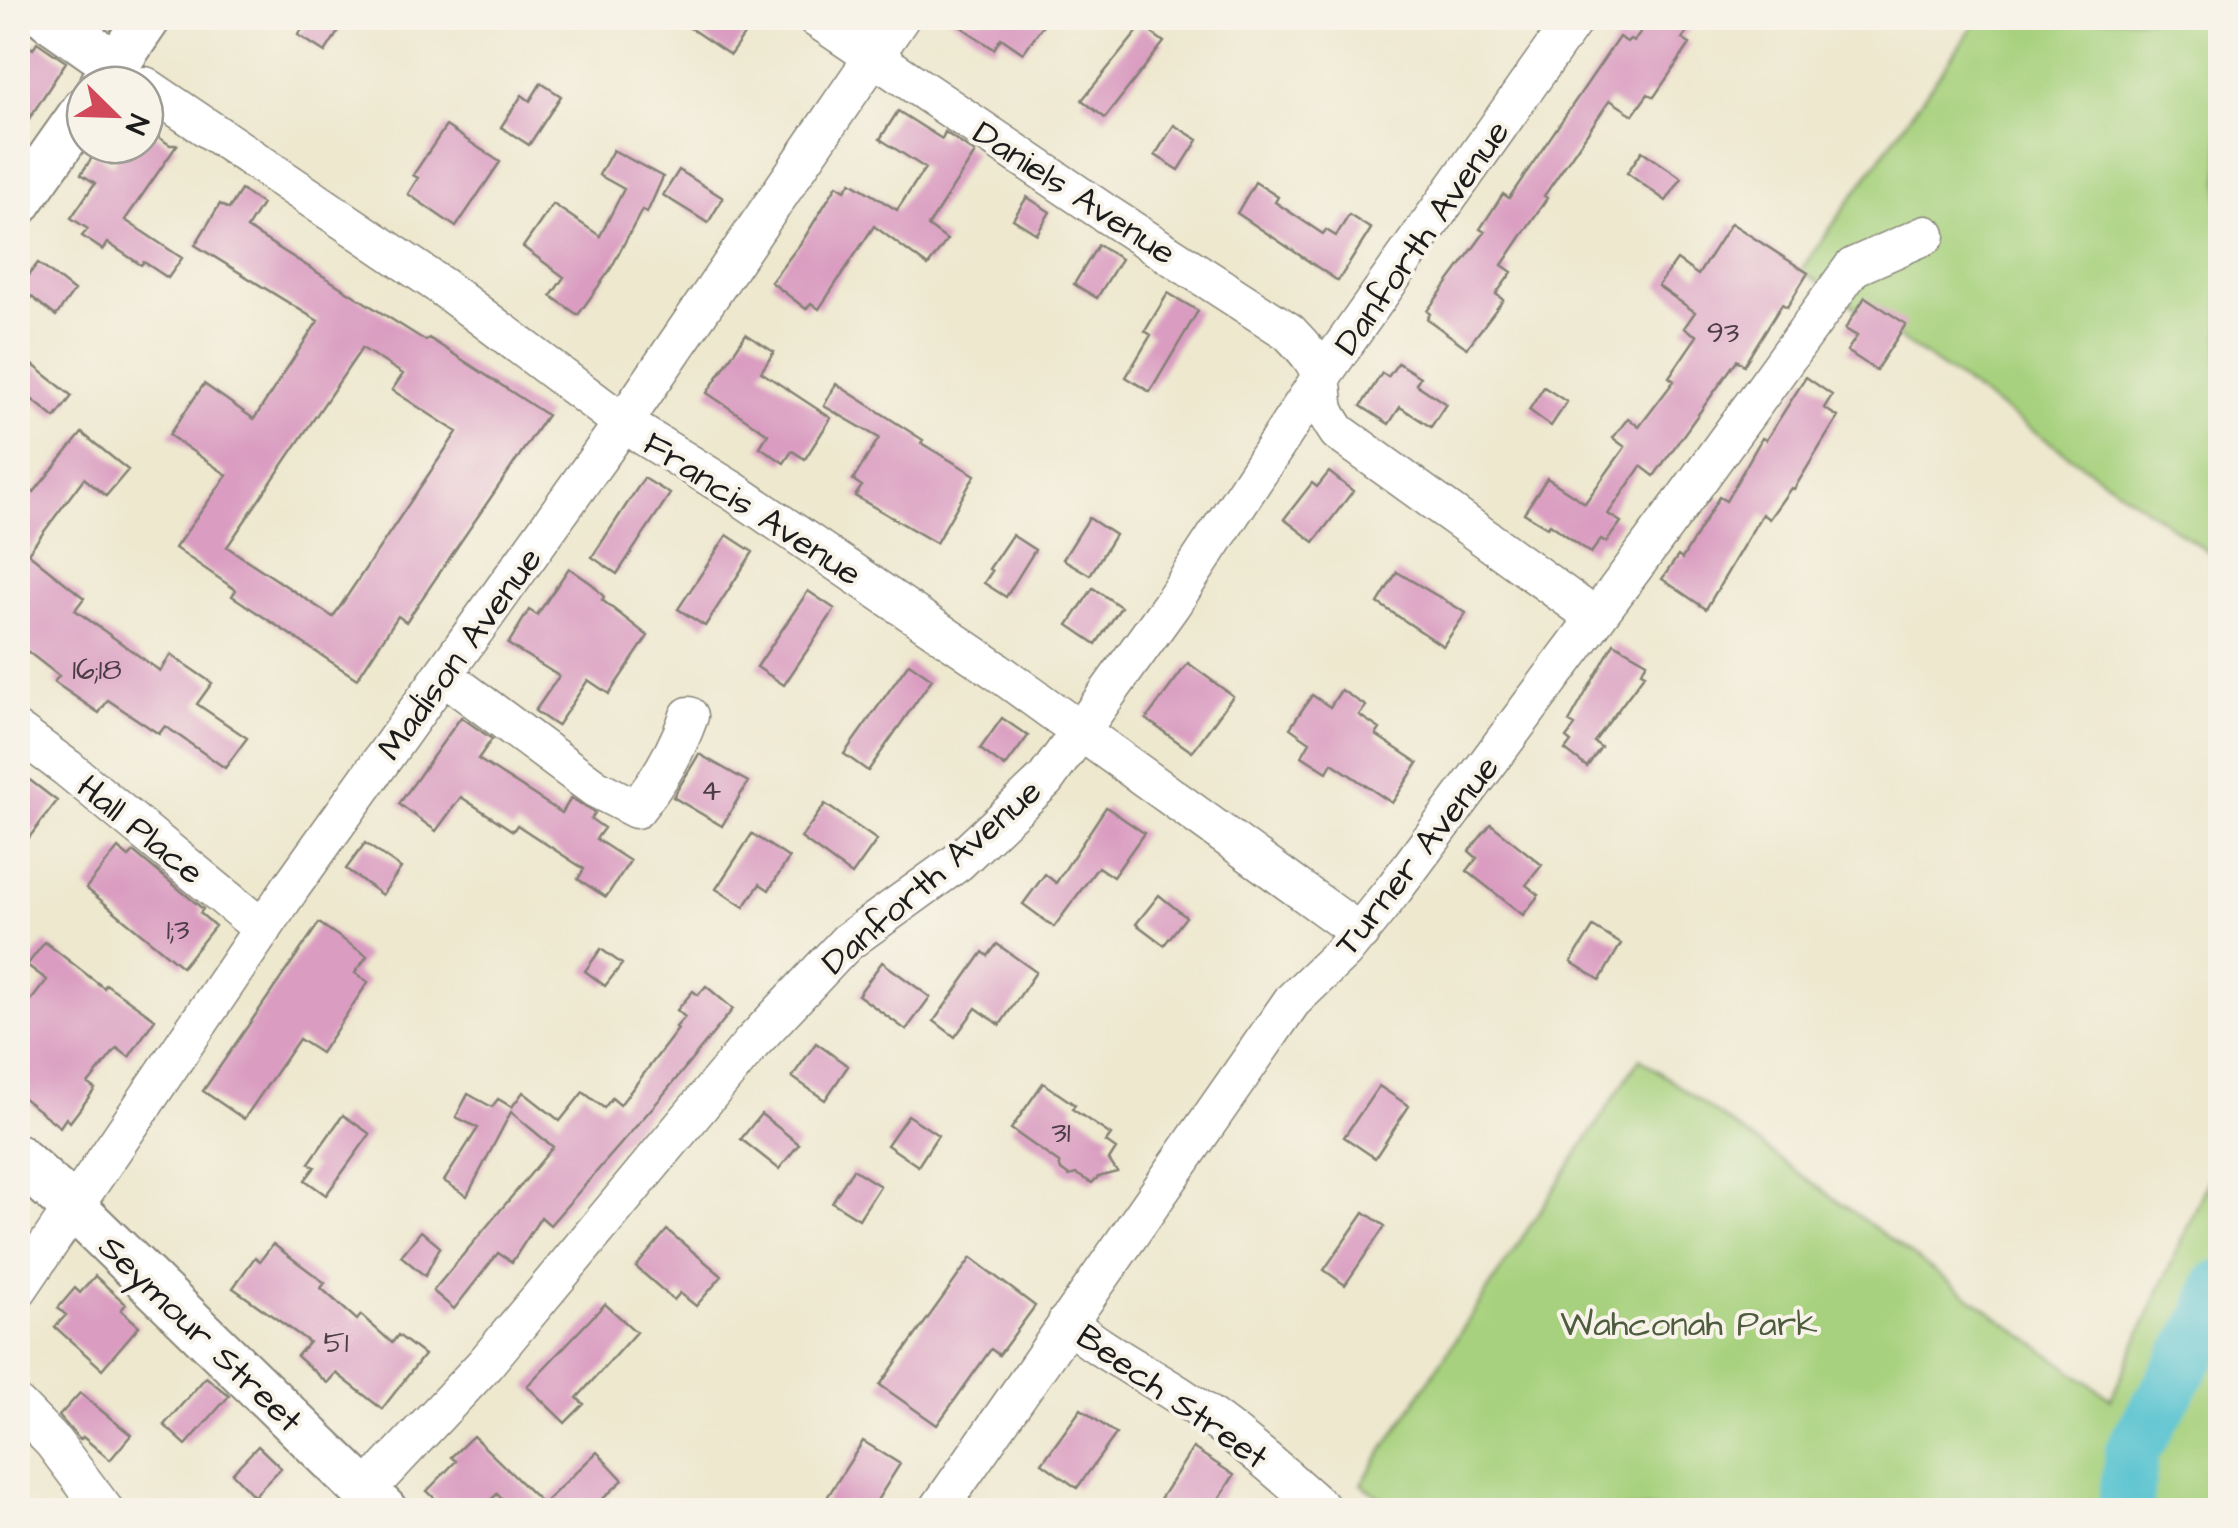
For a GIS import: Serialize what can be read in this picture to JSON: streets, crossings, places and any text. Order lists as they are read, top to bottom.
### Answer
{
  "streets": {
    "street": [
      "Daniels Avenue",
      "Danforth Avenue",
      "Francis Avenue",
      "Madison Avenue",
      "Hall Place",
      "Turner Avenue",
      "Seymour Street",
      "Beech Street"
    ]
  },
  "crossings": [
    ["Daniels Avenue", "Danforth Avenue"],
    ["Daniels Avenue", "Madison Avenue"],
    ["Daniels Avenue", "Turner Avenue"],
    ["Danforth Avenue", "Francis Avenue"],
    ["Danforth Avenue", "Seymour Street"],
    ["Francis Avenue", "Madison Avenue"],
    ["Francis Avenue", "Turner Avenue"],
    ["Madison Avenue", "Hall Place"],
    ["Madison Avenue", "Seymour Street"],
    ["Turner Avenue", "Beech Street"]
  ],
  "parks": ["Wahconah Park"],
  "house_numbers": [
    "93",
    "16;18",
    "4",
    "1;3",
    "31",
    "51"
  ],
  "north": "bottom right"
}
